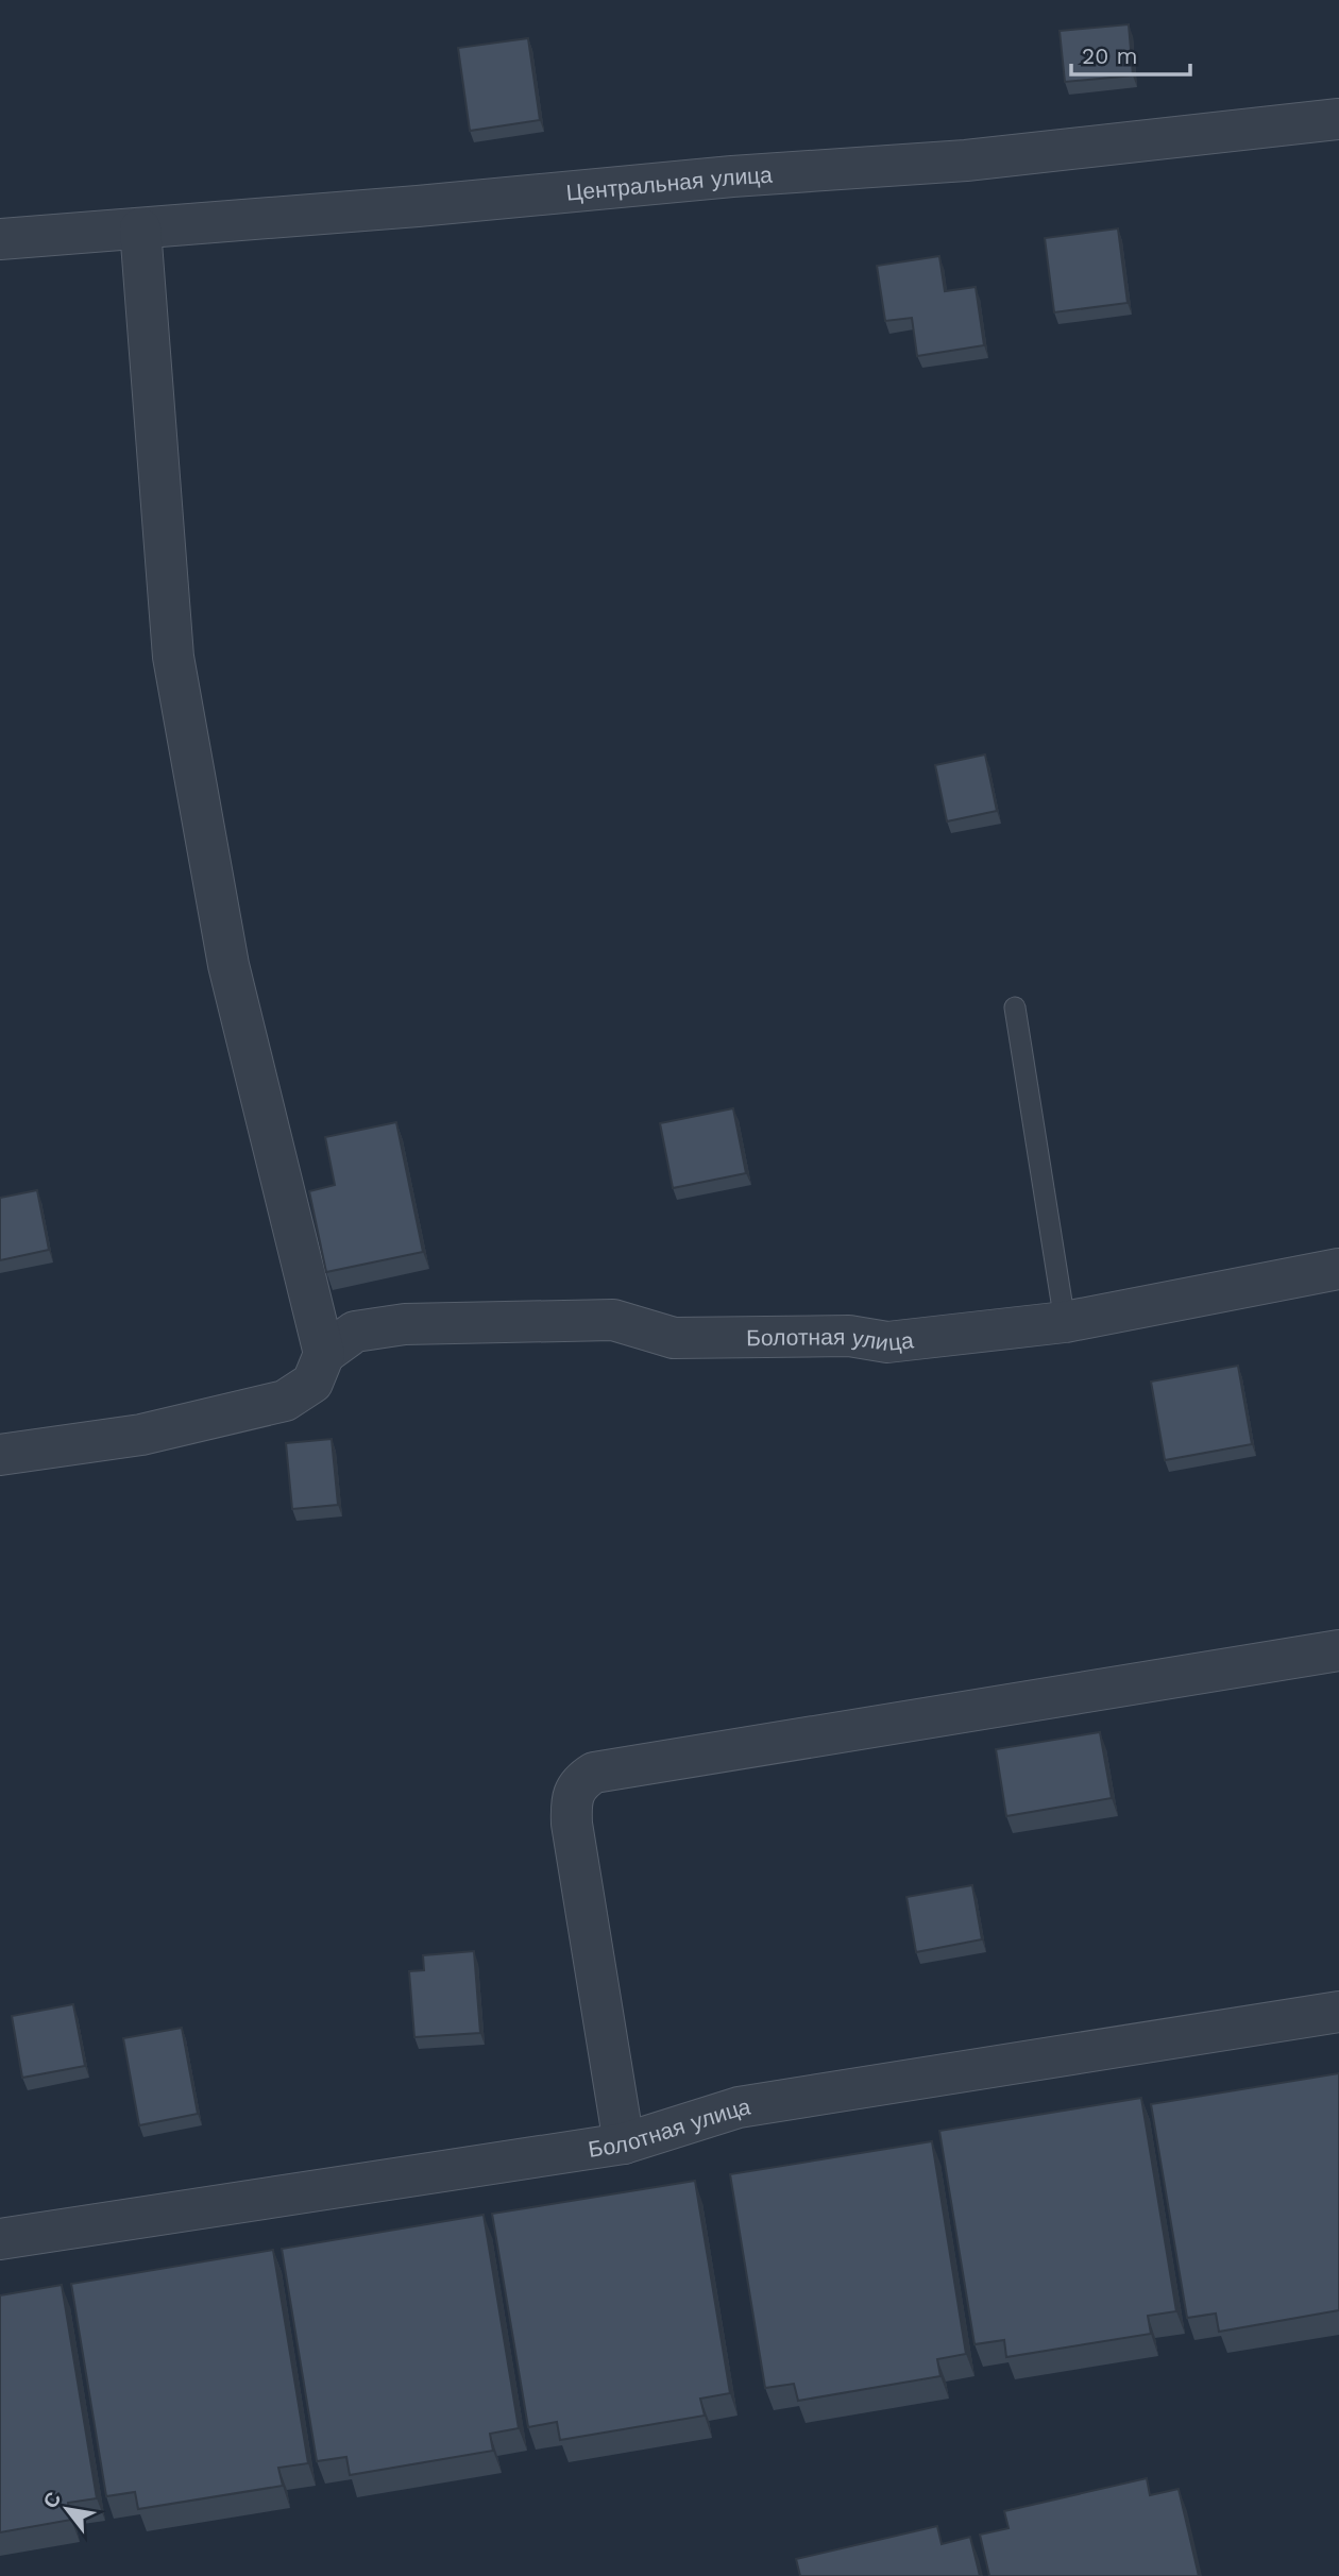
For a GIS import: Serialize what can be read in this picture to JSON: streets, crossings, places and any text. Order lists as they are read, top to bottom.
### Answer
{
  "streets": {
    "street": ["Центральная улица", "Болотная улица"]
  },
  "scale_bar": "20 m",
  "north": "top left"
}
